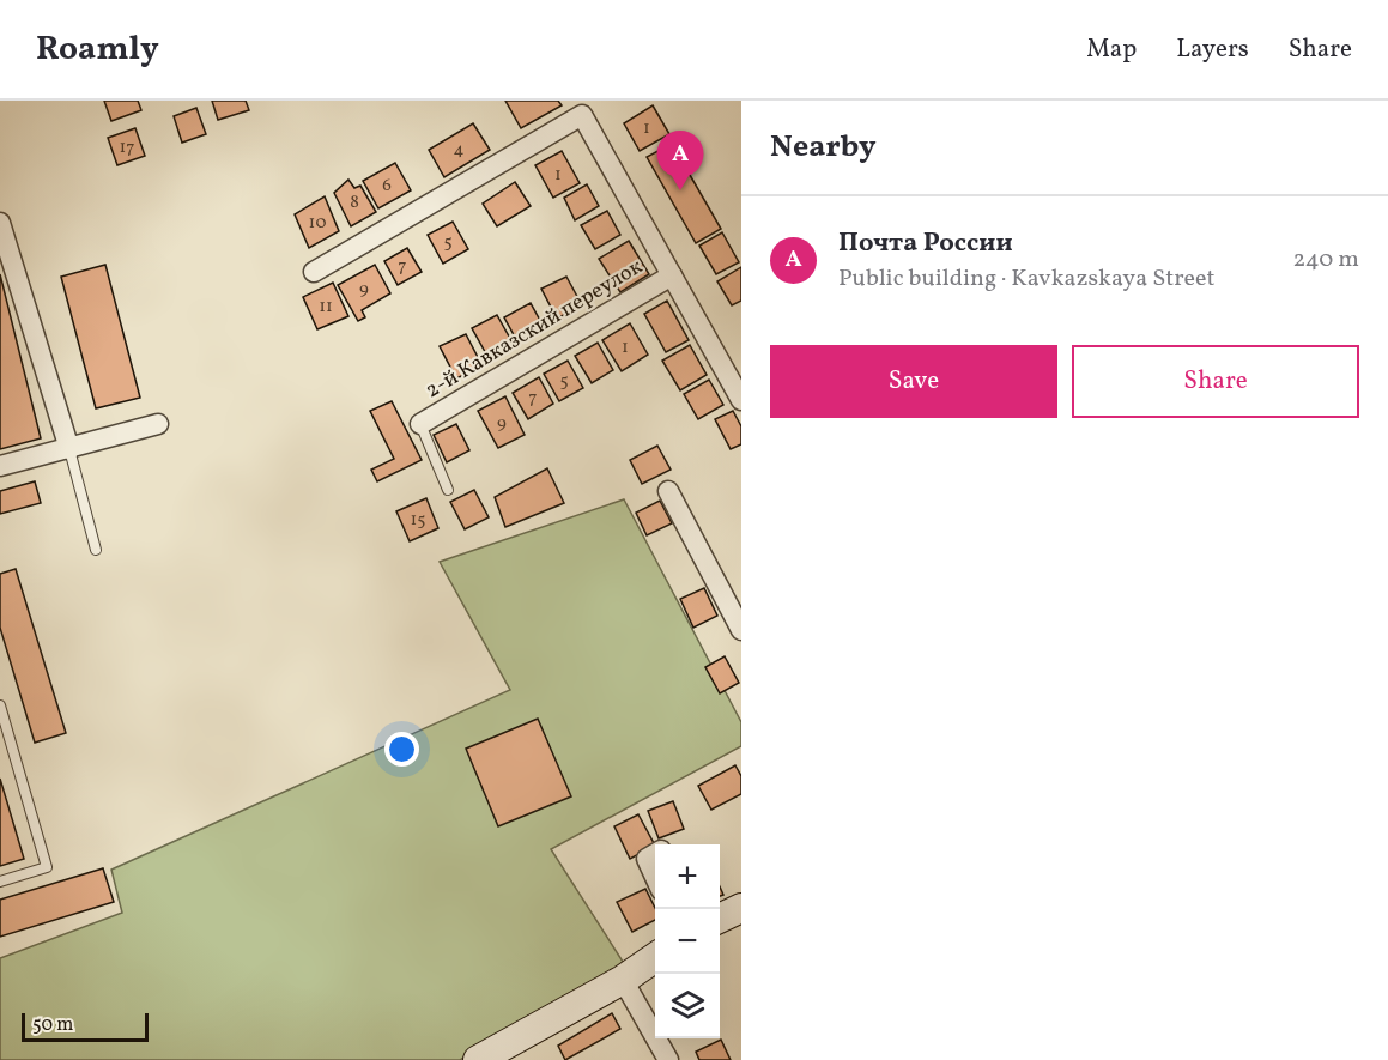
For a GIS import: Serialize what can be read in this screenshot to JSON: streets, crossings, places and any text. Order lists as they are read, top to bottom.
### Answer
{
  "streets": {
    "street": ["2-й Кавказский переулок"]
  },
  "house_numbers": [
    "1",
    "17",
    "4",
    "1",
    "6",
    "8",
    "10",
    "5",
    "7",
    "9",
    "11",
    "1",
    "5",
    "7",
    "9",
    "15"
  ],
  "scale_bar": "50 m",
  "page": {
    "header": "Roamly",
    "nav": ["Map", "Layers", "Share"],
    "heading": "Nearby",
    "pins": "A",
    "list": [
      {
        "mark": "A",
        "name": "Почта России",
        "note": "Public building · Kavkazskaya Street",
        "value": "240 m"
      }
    ],
    "buttons": ["Save", "Share"],
    "map_buttons": ["+", "−"],
    "scale": "50 m"
  }
}
